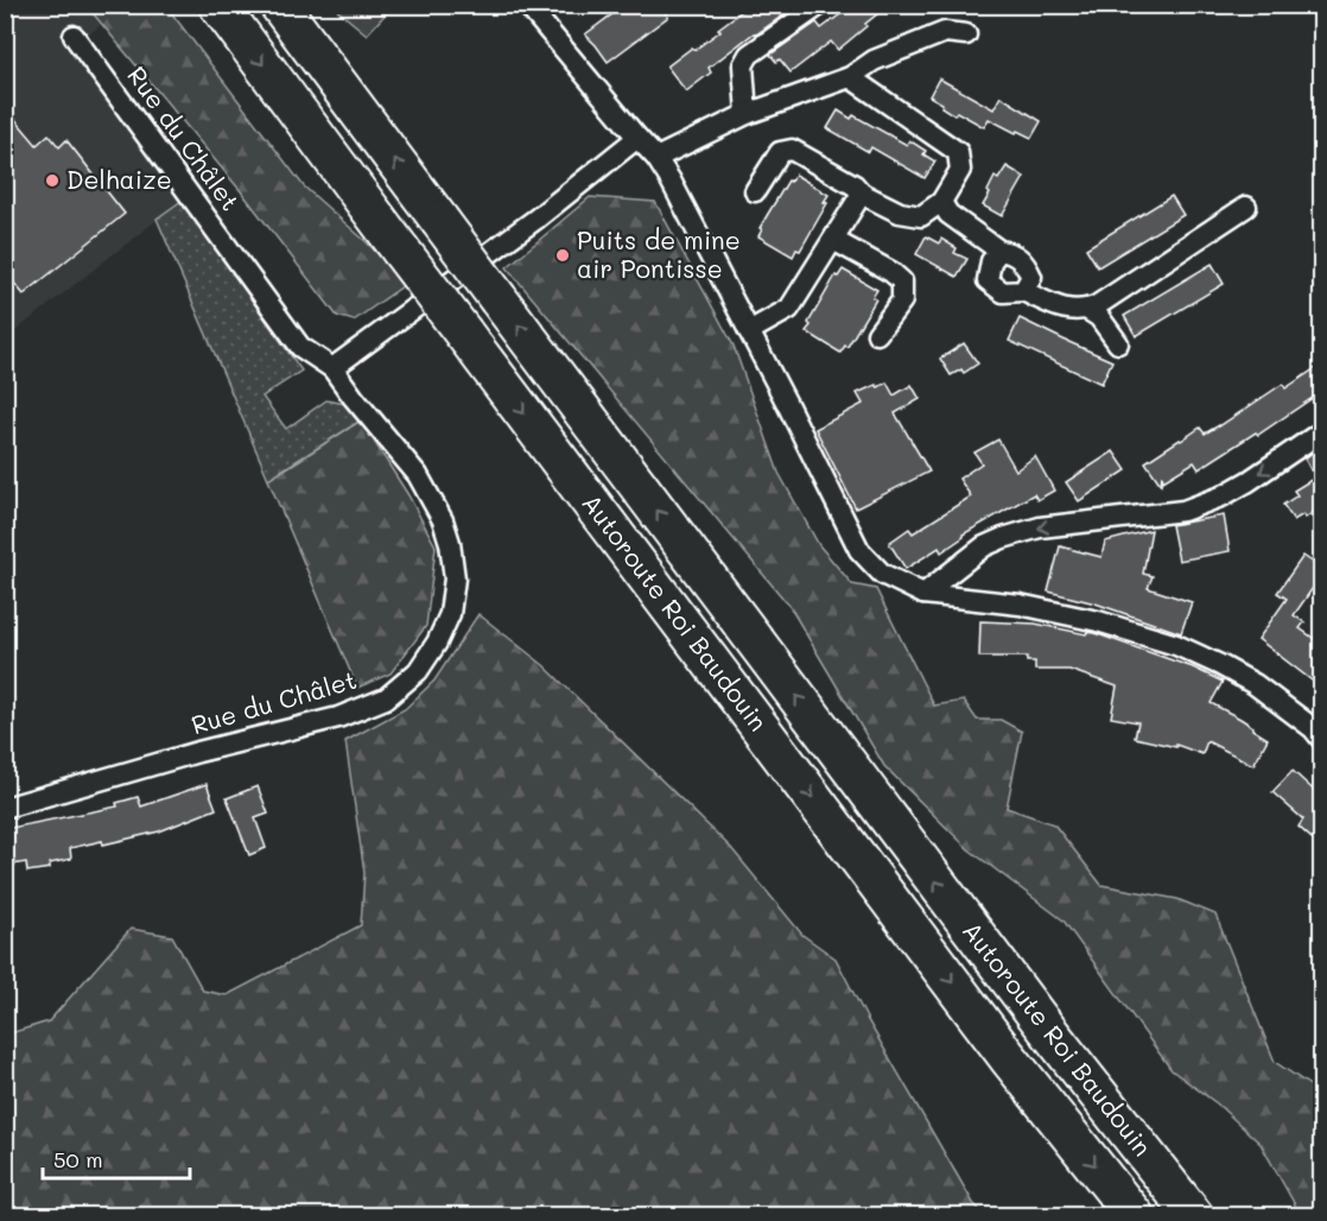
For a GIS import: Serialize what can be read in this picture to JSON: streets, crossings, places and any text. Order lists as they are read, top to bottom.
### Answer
{
  "streets": {
    "highway": ["Autoroute Roi Baudouin"],
    "street": ["Rue du Châlet"]
  },
  "places": ["Delhaize", "Puits de mine air Pontisse"],
  "scale_bar": "50 m"
}
